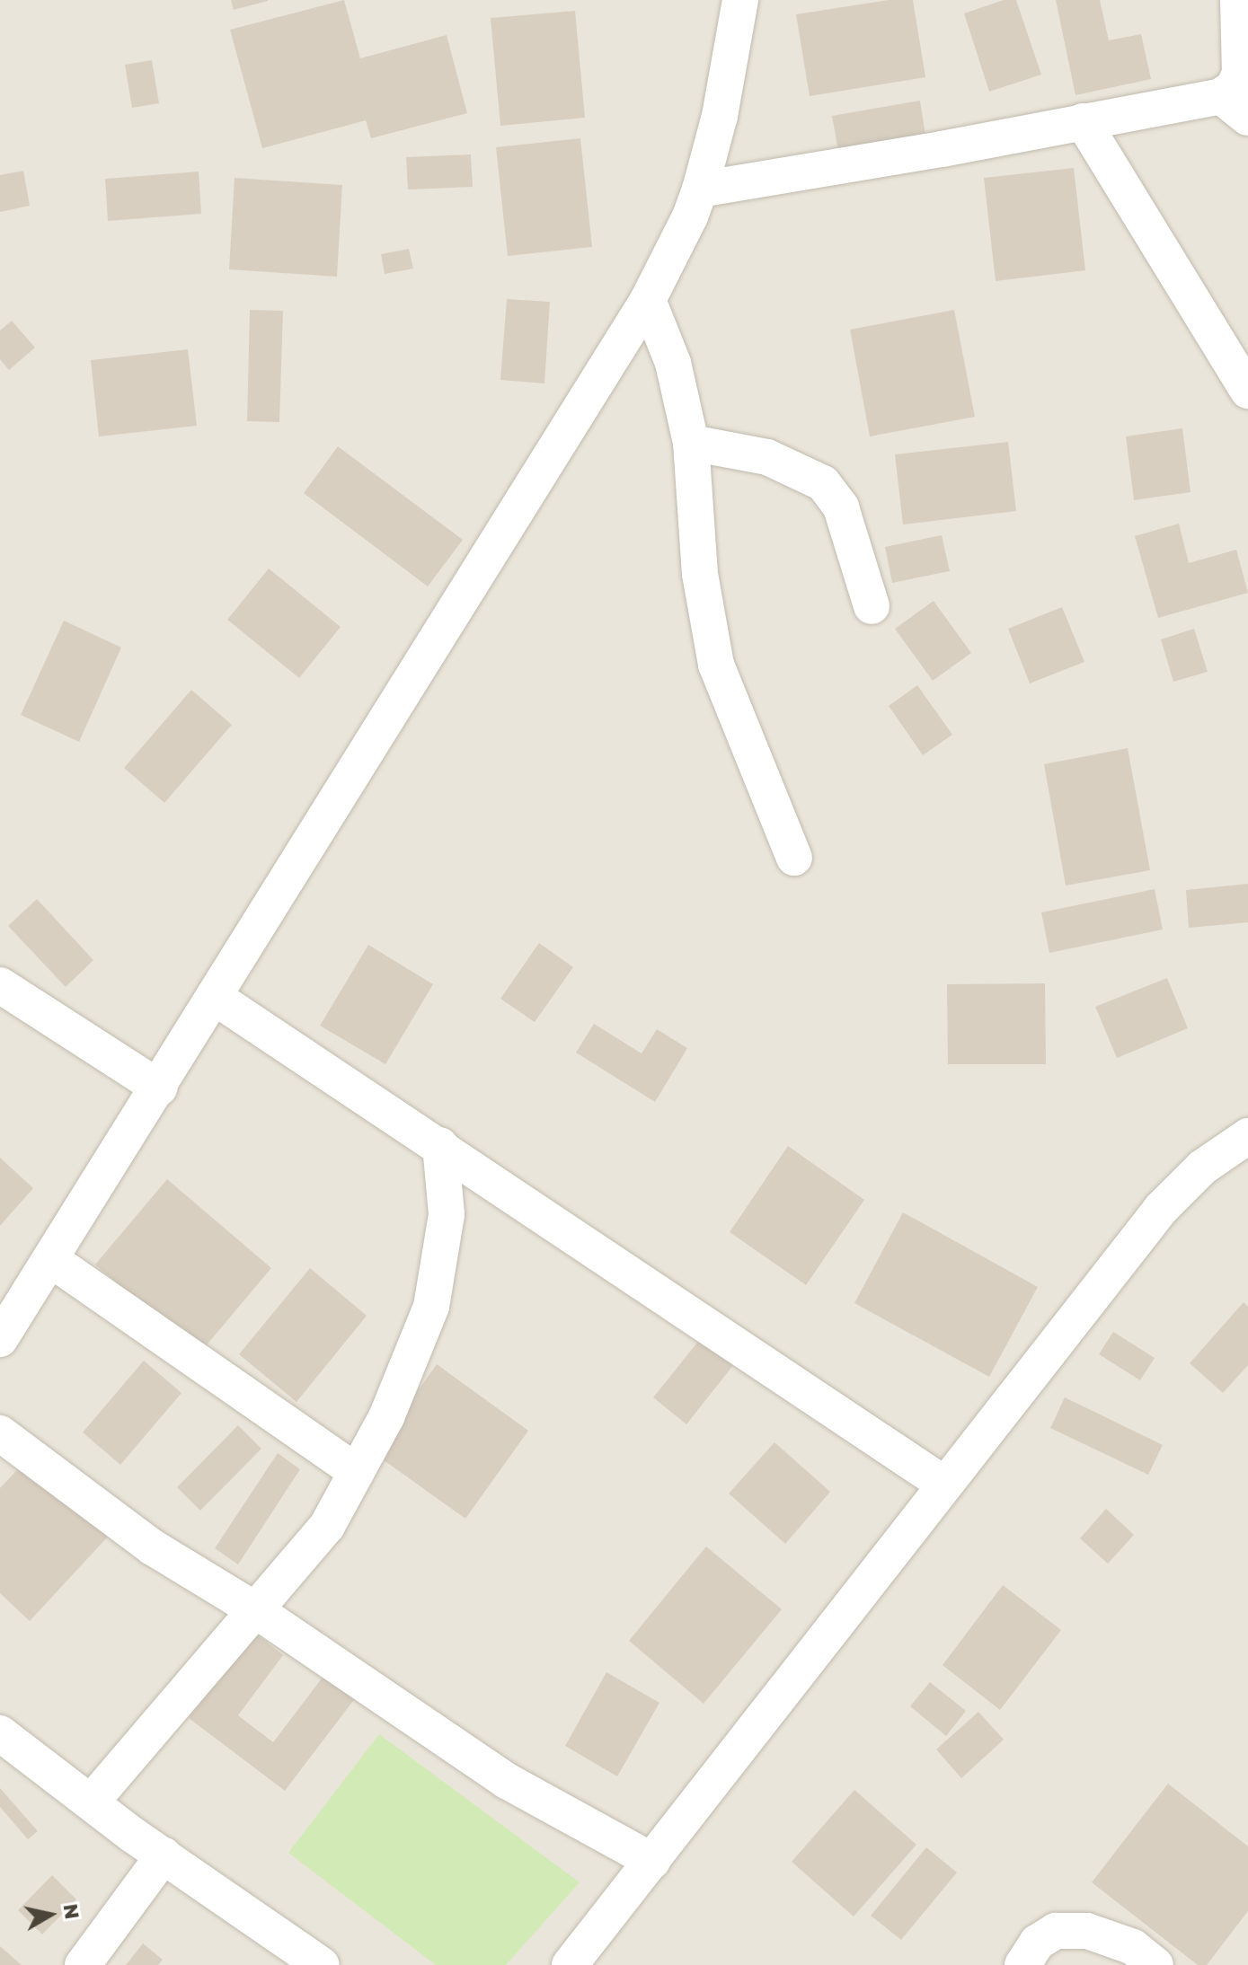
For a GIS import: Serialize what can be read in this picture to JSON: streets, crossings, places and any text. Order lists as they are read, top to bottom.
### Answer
{
  "north": "right"
}
